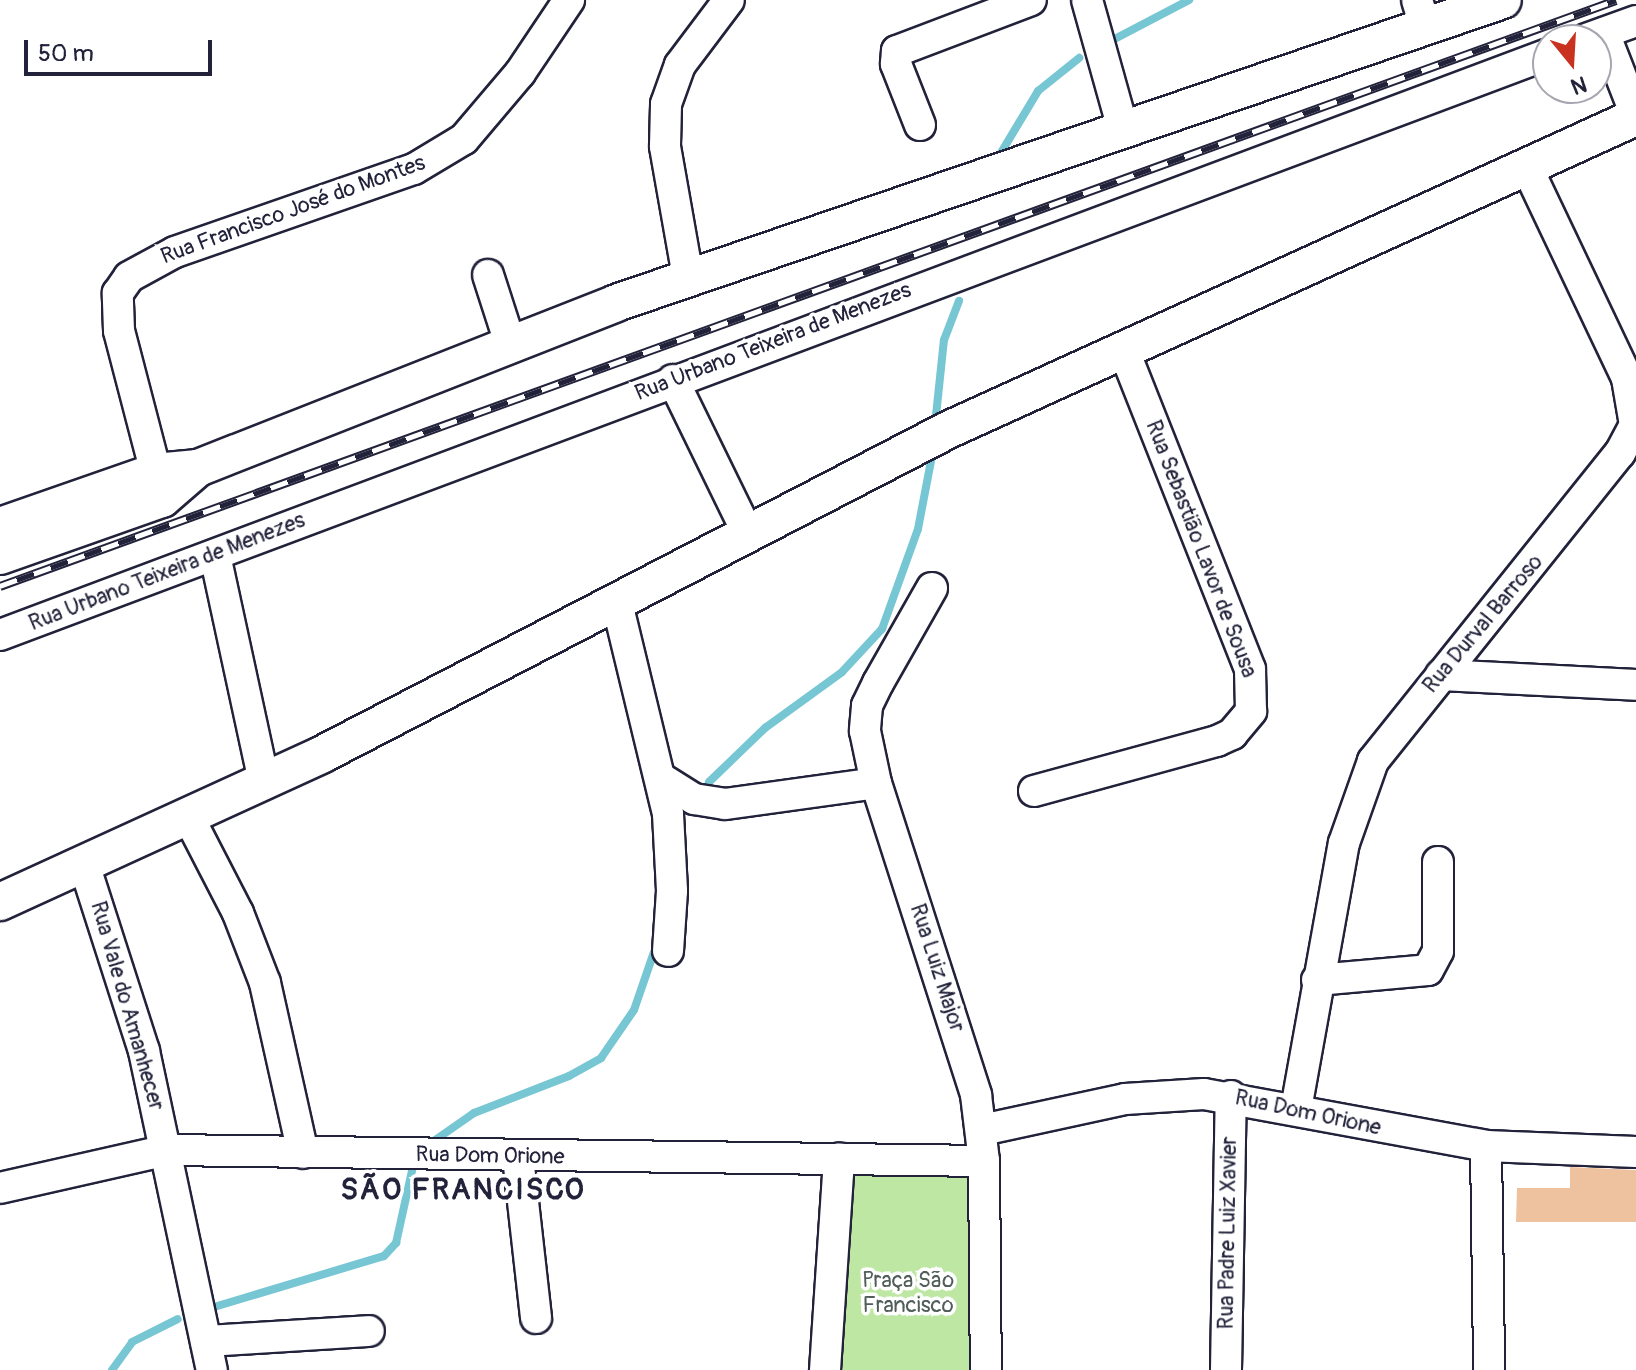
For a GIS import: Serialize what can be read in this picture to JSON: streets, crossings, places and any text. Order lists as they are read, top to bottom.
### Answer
{
  "streets": {
    "street": [
      "Rua Francisco José do Montes",
      "Rua Urbano Teixeira de Menezes",
      "Rua Sebastião Lavor de Sousa",
      "Rua Durval Barroso",
      "Rua Luiz Major",
      "Rua Vale do Amanhecer",
      "Rua Dom Orione",
      "Rua Padre Luiz Xavier"
    ]
  },
  "crossings": [
    ["Rua Durval Barroso", "Rua Dom Orione"],
    ["Rua Luiz Major", "Rua Dom Orione"],
    ["Rua Vale do Amanhecer", "Rua Dom Orione"],
    ["Rua Dom Orione", "Rua Padre Luiz Xavier"]
  ],
  "districts": ["SÃO FRANCISCO"],
  "parks": ["Praça São Francisco"],
  "scale_bar": "50 m",
  "north": "bottom"
}
